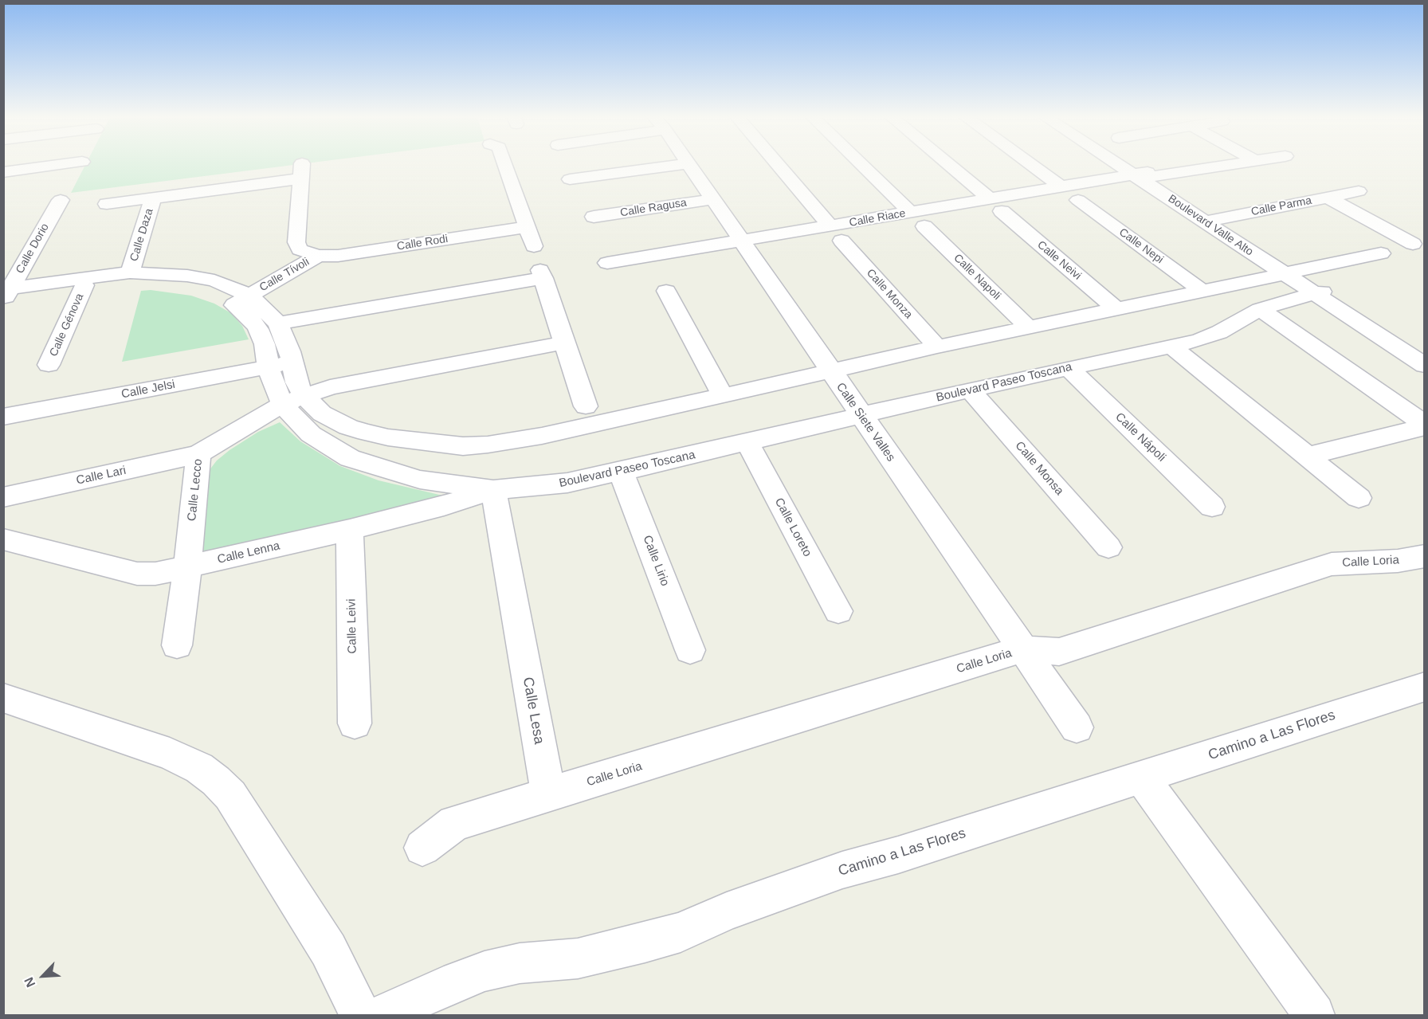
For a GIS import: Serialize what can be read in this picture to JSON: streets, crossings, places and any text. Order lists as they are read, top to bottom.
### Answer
{
  "streets": {
    "street": [
      "Calle Parma",
      "Calle Ragusa",
      "Calle Riace",
      "Boulevard Valle Alto",
      "Calle Daza",
      "Calle Rodi",
      "Calle Nepi",
      "Calle Dorio",
      "Calle Neivi",
      "Calle Tívoli",
      "Calle Napoli",
      "Calle Monza",
      "Calle Génova",
      "Boulevard Paseo Toscana",
      "Calle Jelsi",
      "Calle Siete Valles",
      "Calle Nápoli",
      "Calle Monsa",
      "Calle Lari",
      "Calle Lecco",
      "Calle Loreto",
      "Calle Lenna",
      "Calle Lirio",
      "Calle Loria",
      "Calle Leivi",
      "Calle Lesa",
      "Camino a Las Flores"
    ]
  },
  "crossings": [
    ["Calle Parma", "Boulevard Valle Alto"],
    ["Calle Ragusa", "Calle Siete Valles"],
    ["Calle Riace", "Boulevard Valle Alto"],
    ["Calle Riace", "Calle Neivi"],
    ["Calle Riace", "Calle Monza"],
    ["Calle Riace", "Calle Siete Valles"],
    ["Boulevard Valle Alto", "Boulevard Paseo Toscana"],
    ["Calle Daza", "Calle Tívoli"],
    ["Calle Daza", "Boulevard Paseo Toscana"],
    ["Calle Rodi", "Calle Tívoli"],
    ["Calle Nepi", "Boulevard Paseo Toscana"],
    ["Calle Dorio", "Boulevard Paseo Toscana"],
    ["Calle Neivi", "Boulevard Paseo Toscana"],
    ["Calle Tívoli", "Boulevard Paseo Toscana"],
    ["Calle Napoli", "Boulevard Paseo Toscana"],
    ["Calle Monza", "Boulevard Paseo Toscana"],
    ["Calle Génova", "Boulevard Paseo Toscana"],
    ["Boulevard Paseo Toscana", "Calle Jelsi"],
    ["Boulevard Paseo Toscana", "Calle Siete Valles"],
    ["Boulevard Paseo Toscana", "Calle Nápoli"],
    ["Boulevard Paseo Toscana", "Calle Monsa"],
    ["Boulevard Paseo Toscana", "Calle Lecco"],
    ["Boulevard Paseo Toscana", "Calle Loreto"],
    ["Boulevard Paseo Toscana", "Calle Lenna"],
    ["Boulevard Paseo Toscana", "Calle Lirio"],
    ["Boulevard Paseo Toscana", "Calle Lesa"],
    ["Calle Siete Valles", "Calle Loria"],
    ["Calle Lari", "Calle Lecco"],
    ["Calle Lecco", "Calle Lenna"],
    ["Calle Lenna", "Calle Leivi"],
    ["Calle Lenna", "Calle Lesa"],
    ["Calle Loria", "Calle Lesa"]
  ],
  "north": "bottom left"
}
